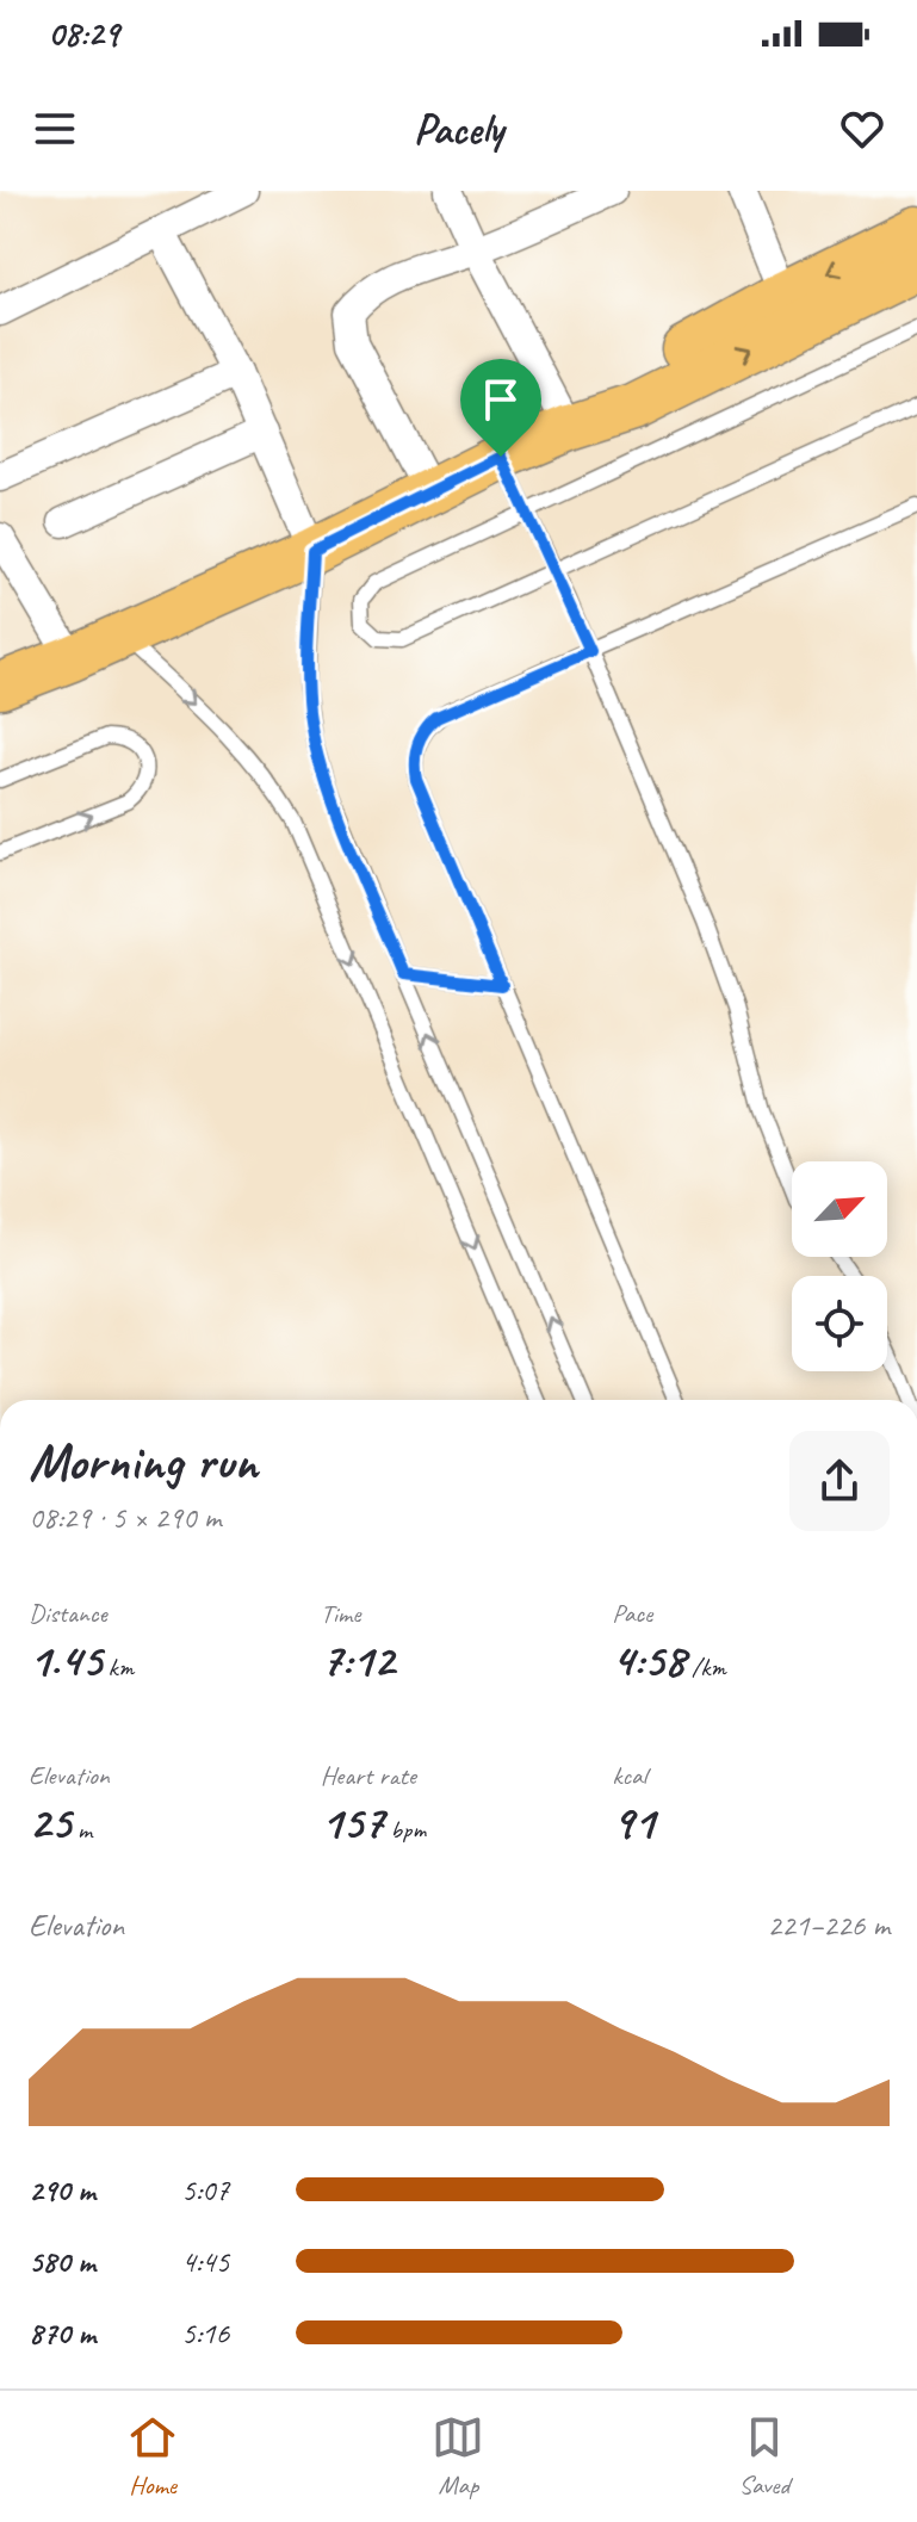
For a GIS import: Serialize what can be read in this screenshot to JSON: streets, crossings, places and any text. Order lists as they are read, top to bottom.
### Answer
{
  "north": "top right",
  "page": {
    "status": "08:29",
    "header": "Pacely",
    "heading": ["Morning run", "08:29 · 5 × 290 m"],
    "stats": [
      ["Distance", "1.45 km"],
      ["Time", "7:12"],
      ["Pace", "4:58 /km"],
      ["Elevation", "25 m"],
      ["Heart rate", "157 bpm"],
      ["kcal", "91"]
    ],
    "chart": ["Elevation", "221–226 m"],
    "list": [
      {
        "name": "290 m",
        "note": "5:07"
      },
      {
        "name": "580 m",
        "note": "4:45"
      },
      {
        "name": "870 m",
        "note": "5:16"
      }
    ],
    "tabs": ["Home", "Map", "Saved"]
  }
}
